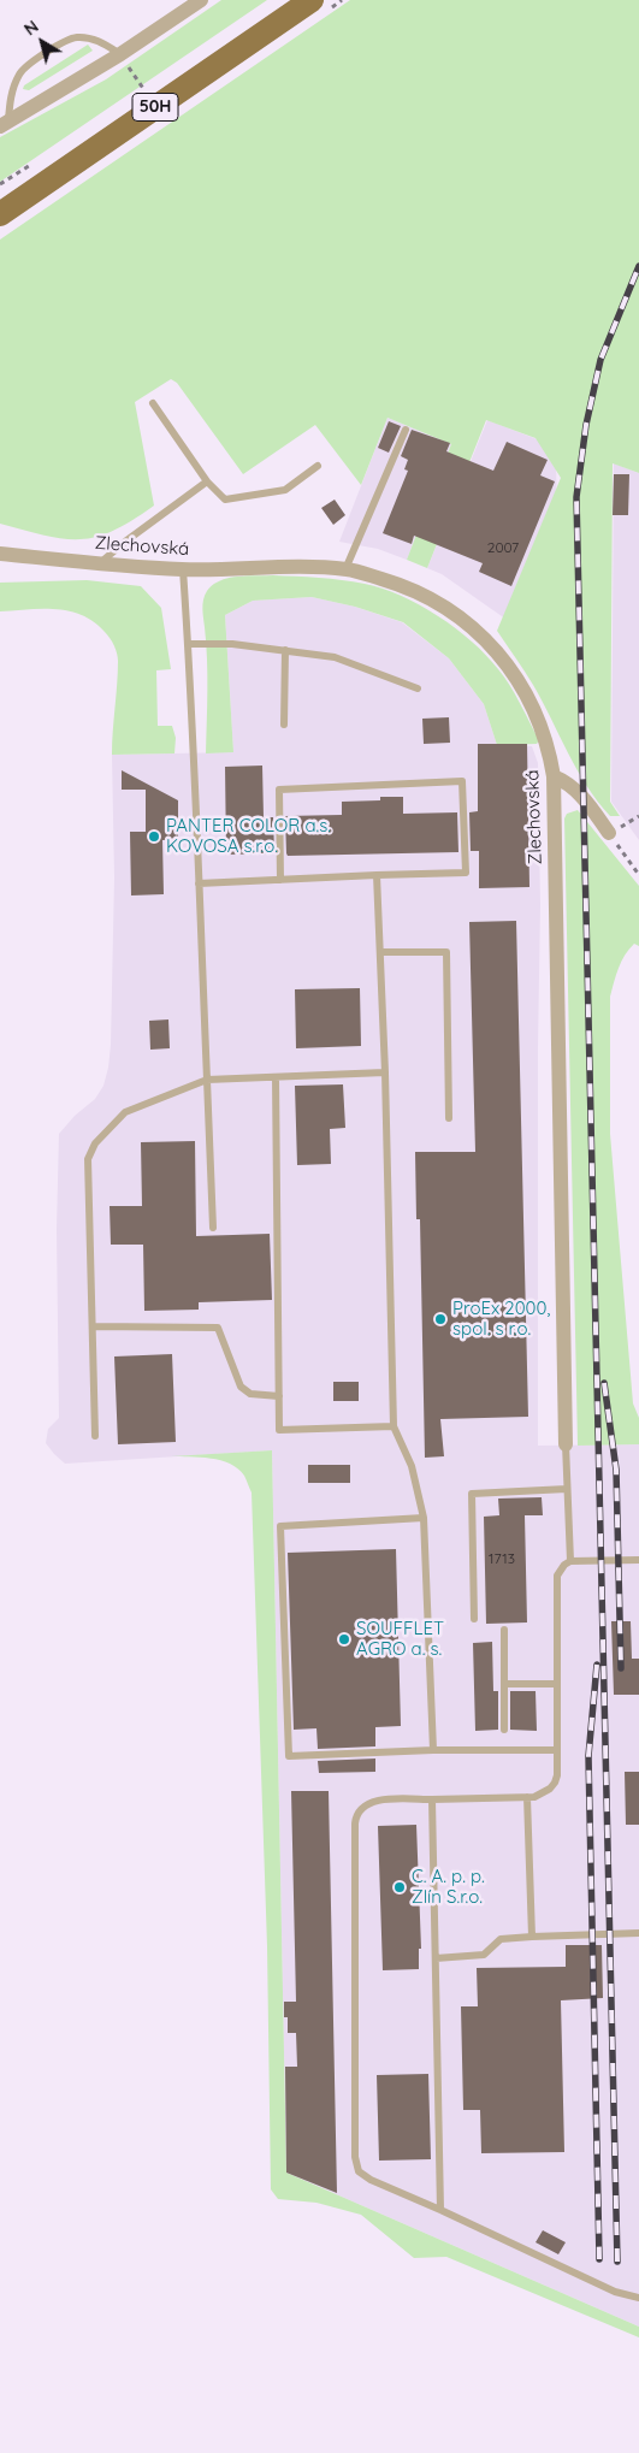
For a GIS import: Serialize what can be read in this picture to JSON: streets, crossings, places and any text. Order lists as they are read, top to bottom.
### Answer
{
  "streets": {
    "main road": ["50H"],
    "street": ["Zlechovská"]
  },
  "places": [
    "PANTER COLOR a.s. KOVOSA s.r.o.",
    "ProEx 2000, spol. s r.o.",
    "SOUFFLET AGRO a. s.",
    "C. A. p. p. Zlín S.r.o."
  ],
  "house_numbers": ["2007", "1713"],
  "north": "top left"
}
